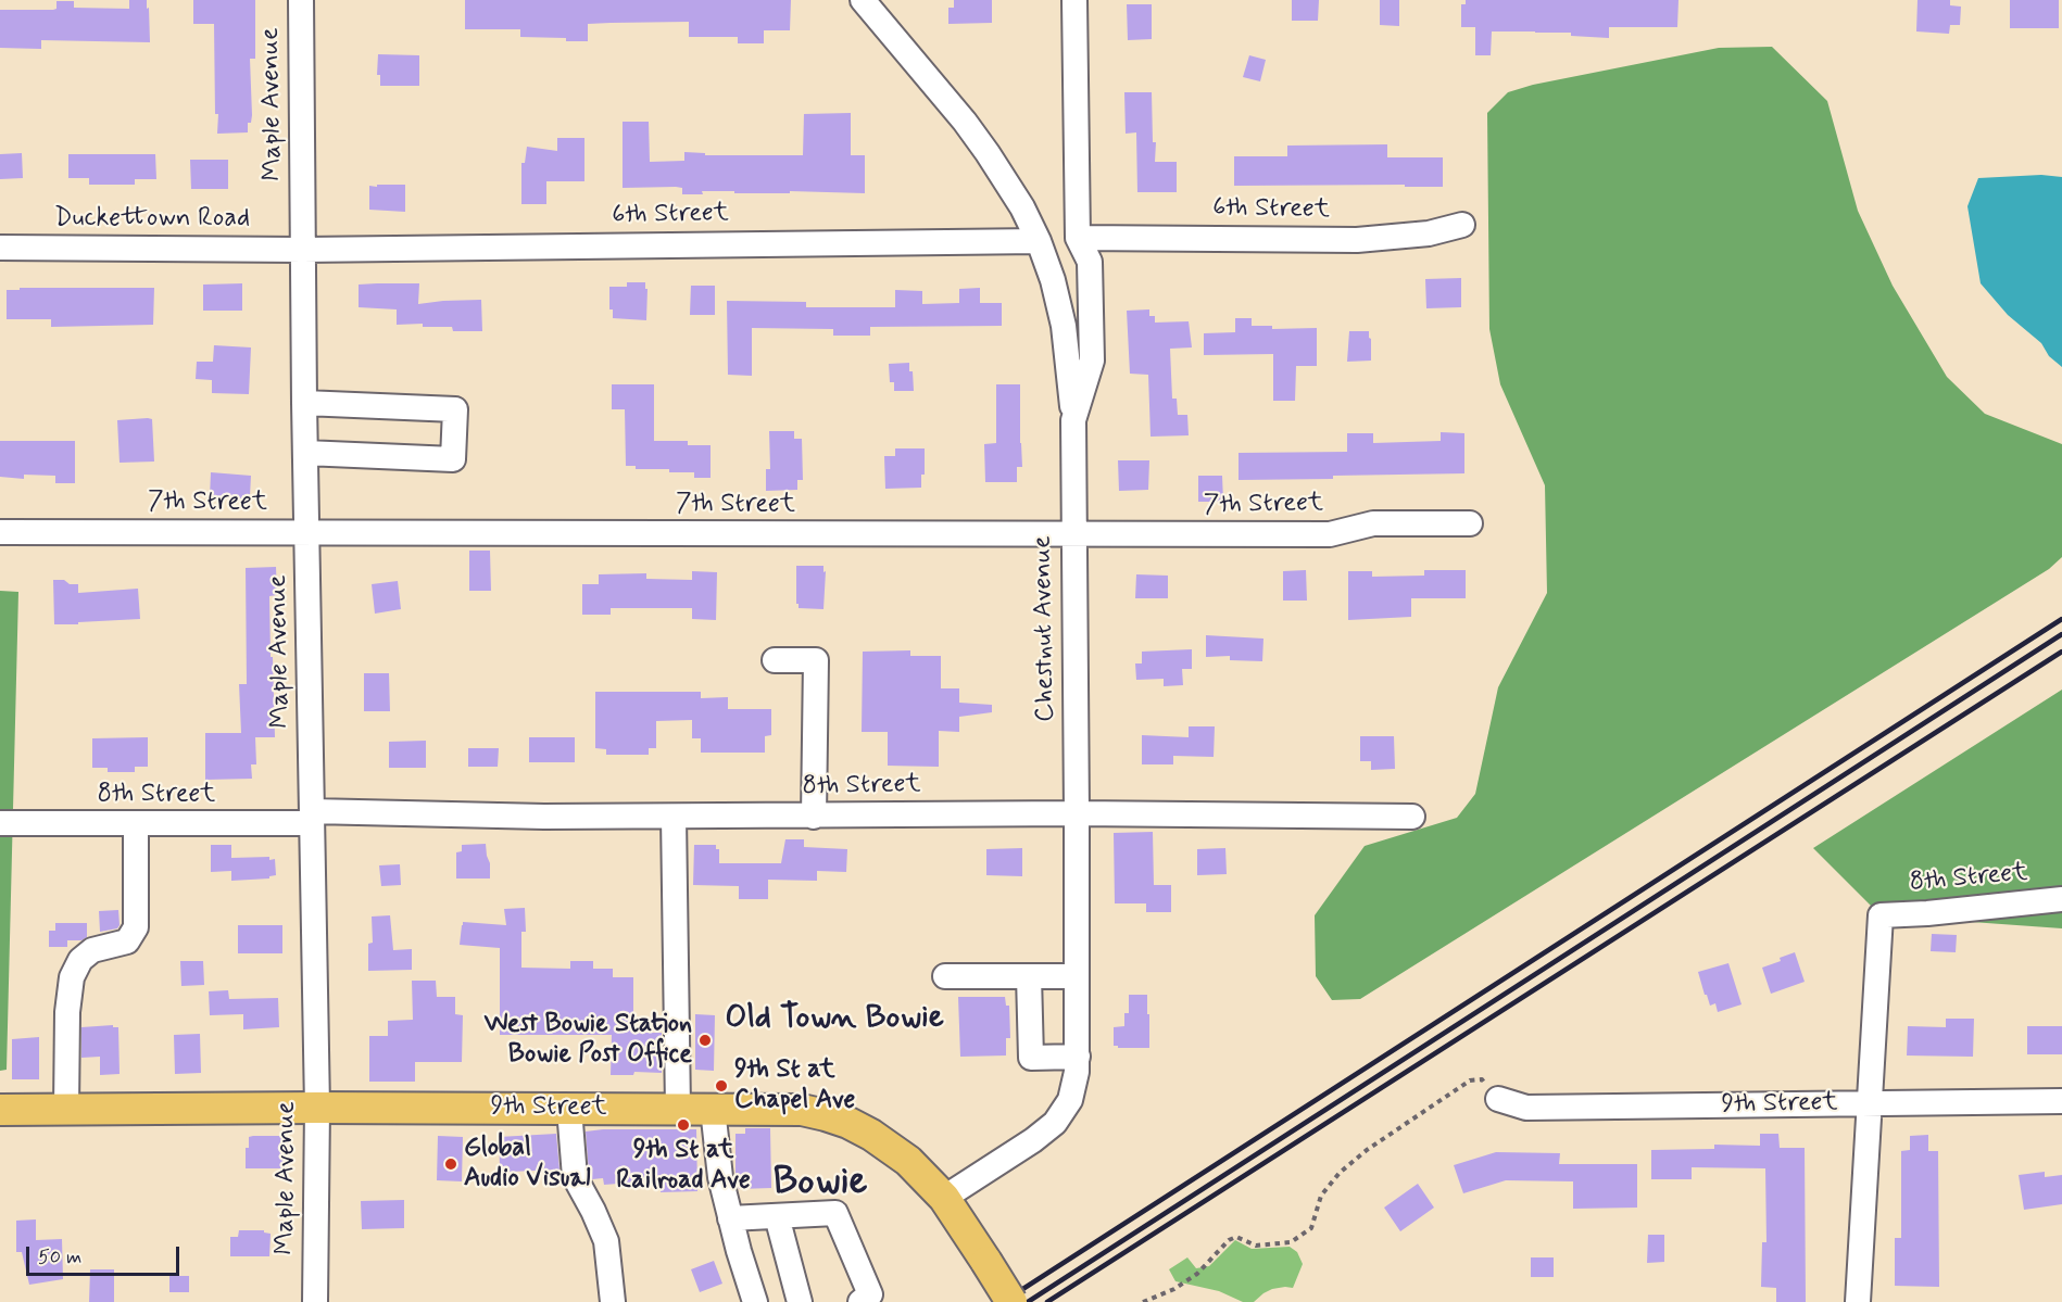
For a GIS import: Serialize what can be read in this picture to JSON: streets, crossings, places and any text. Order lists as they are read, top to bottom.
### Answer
{
  "streets": {
    "main road": ["9th Street"],
    "street": [
      "Maple Avenue",
      "6th Street",
      "Duckettown Road",
      "7th Street",
      "Chestnut Avenue",
      "8th Street"
    ]
  },
  "crossings": [
    ["Maple Avenue", "6th Street"],
    ["Maple Avenue", "Duckettown Road"],
    ["Maple Avenue", "7th Street"],
    ["Maple Avenue", "8th Street"],
    ["Maple Avenue", "9th Street"],
    ["6th Street", "Duckettown Road"],
    ["6th Street", "Chestnut Avenue"],
    ["7th Street", "Chestnut Avenue"],
    ["Chestnut Avenue", "8th Street"],
    ["Chestnut Avenue", "9th Street"],
    ["8th Street", "9th Street"]
  ],
  "districts": ["Old Town Bowie", "Bowie"],
  "places": [
    "West Bowie Station Bowie Post Office",
    "9th St at Chapel Ave",
    "9th St at Railroad Ave",
    "Global Audio Visual"
  ],
  "scale_bar": "50 m"
}
